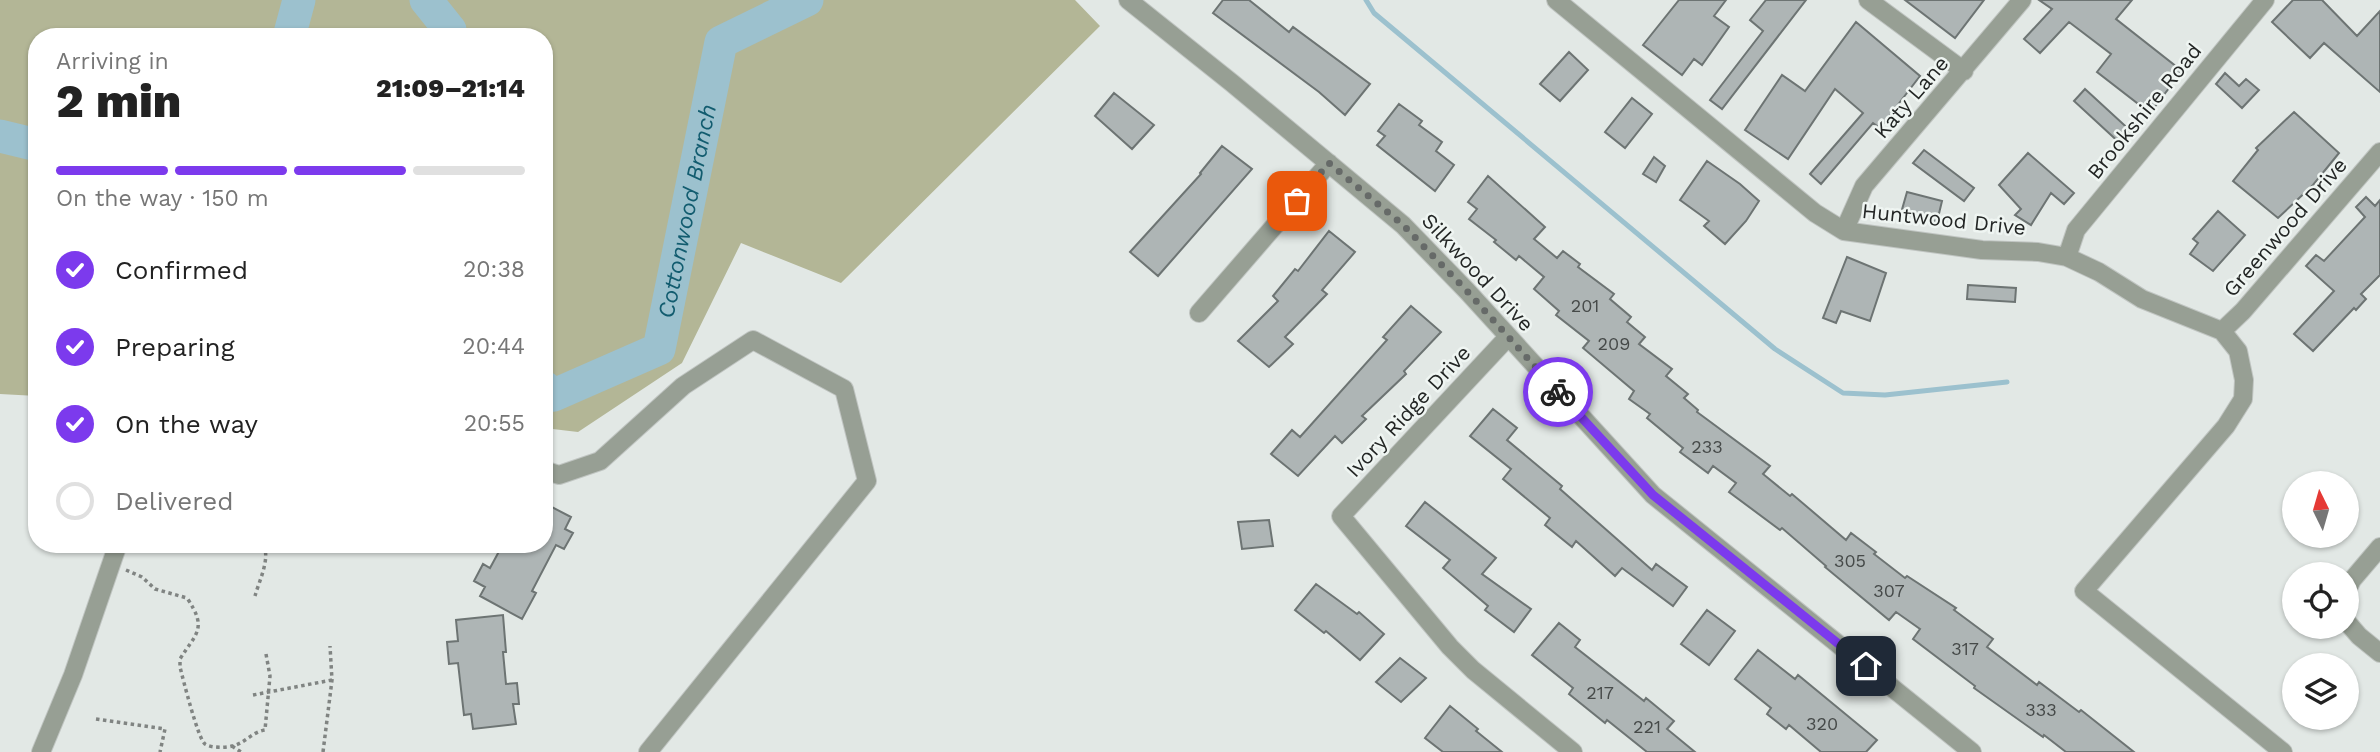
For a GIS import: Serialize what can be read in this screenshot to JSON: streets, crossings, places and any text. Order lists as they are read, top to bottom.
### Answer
{
  "streets": {
    "street": [
      "Katy Lane",
      "Brookshire Road",
      "Huntwood Drive",
      "Greenwood Drive",
      "Silkwood Drive",
      "Ivory Ridge Drive"
    ]
  },
  "crossings": [
    ["Katy Lane", "Huntwood Drive"],
    ["Brookshire Road", "Huntwood Drive"],
    ["Huntwood Drive", "Greenwood Drive"],
    ["Silkwood Drive", "Ivory Ridge Drive"]
  ],
  "water": ["Cottonwood Branch"],
  "house_numbers": [
    "201",
    "209",
    "233",
    "305",
    "307",
    "317",
    "217",
    "333",
    "320",
    "221"
  ],
  "north": "top",
  "page": {
    "heading": ["2 min", "Arriving in", "21:09–21:14"],
    "bar": "On the way · 150 m",
    "list": [
      ["Confirmed", "20:38"],
      ["Preparing", "20:44"],
      ["On the way", "20:55"],
      "Delivered"
    ]
  }
}
